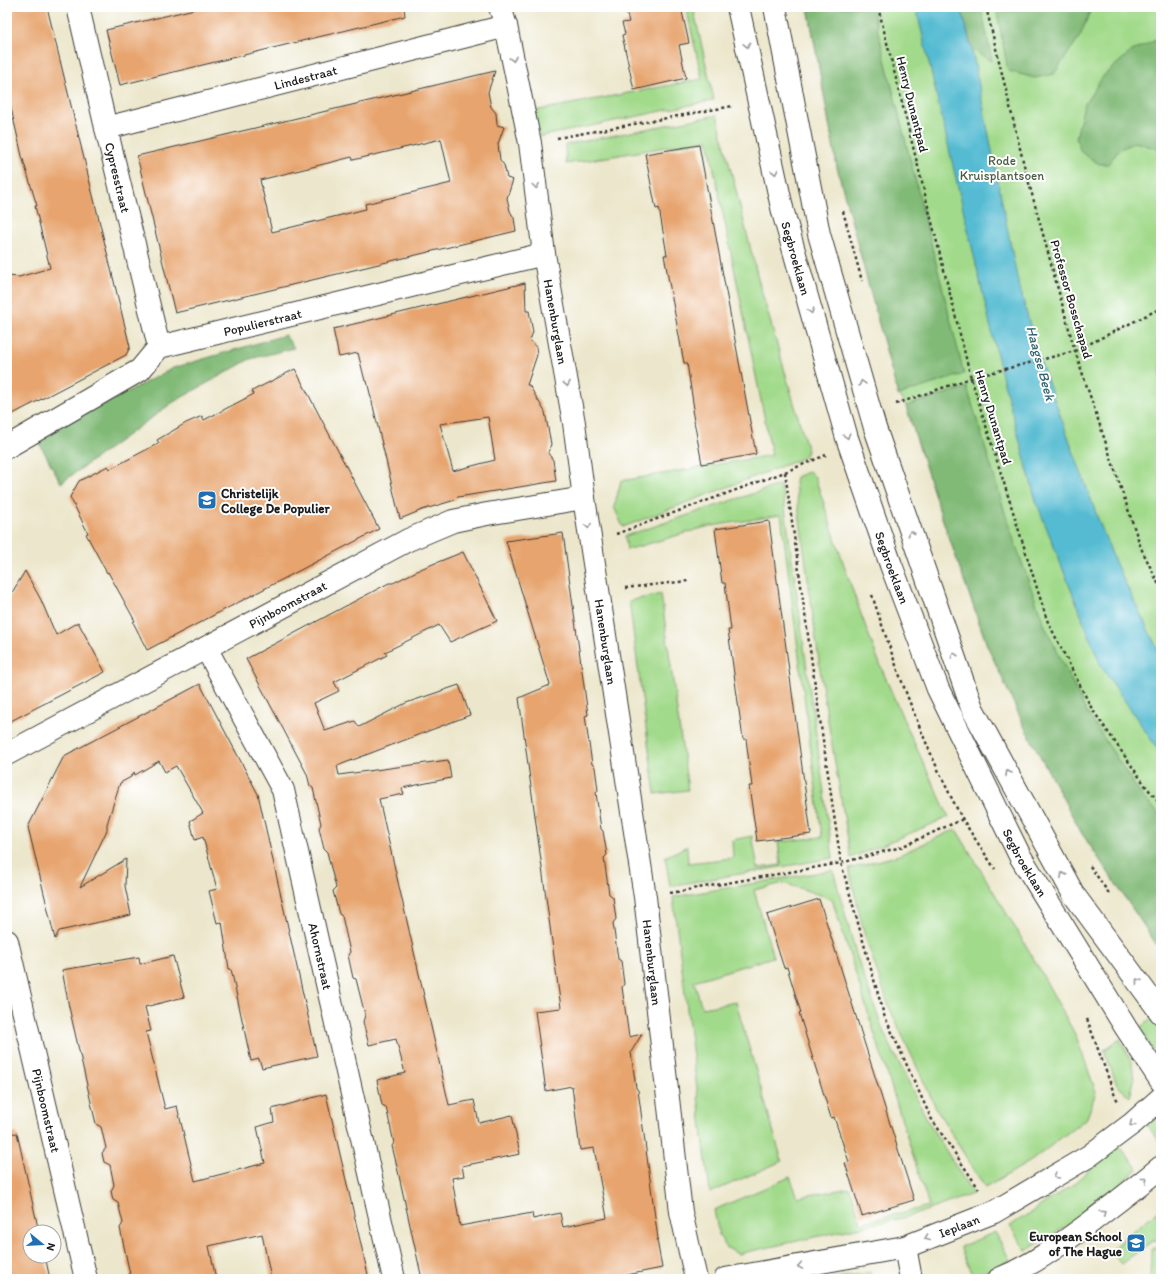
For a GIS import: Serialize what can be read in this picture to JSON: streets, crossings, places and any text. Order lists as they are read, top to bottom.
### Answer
{
  "streets": {
    "street": [
      "Lindestraat",
      "Cypresstraat",
      "Segbroeklaan",
      "Populierstraat",
      "Hanenburglaan",
      "Pijnboomstraat",
      "Ahornstraat",
      "Ieplaan"
    ],
    "path": ["Henry Dunantpad", "Professor Bosschapad"]
  },
  "crossings": [
    ["Lindestraat", "Cypresstraat"],
    ["Lindestraat", "Hanenburglaan"],
    ["Cypresstraat", "Populierstraat"],
    ["Populierstraat", "Hanenburglaan"],
    ["Hanenburglaan", "Pijnboomstraat"],
    ["Pijnboomstraat", "Ahornstraat"]
  ],
  "one_way": ["Hanenburglaan"],
  "water": ["Haagse Beek"],
  "parks": ["Rode Kruisplantsoen"],
  "places": {
    "school or university": ["Christelijk College De Populier", "European School of The Hague"]
  },
  "north": "right"
}
